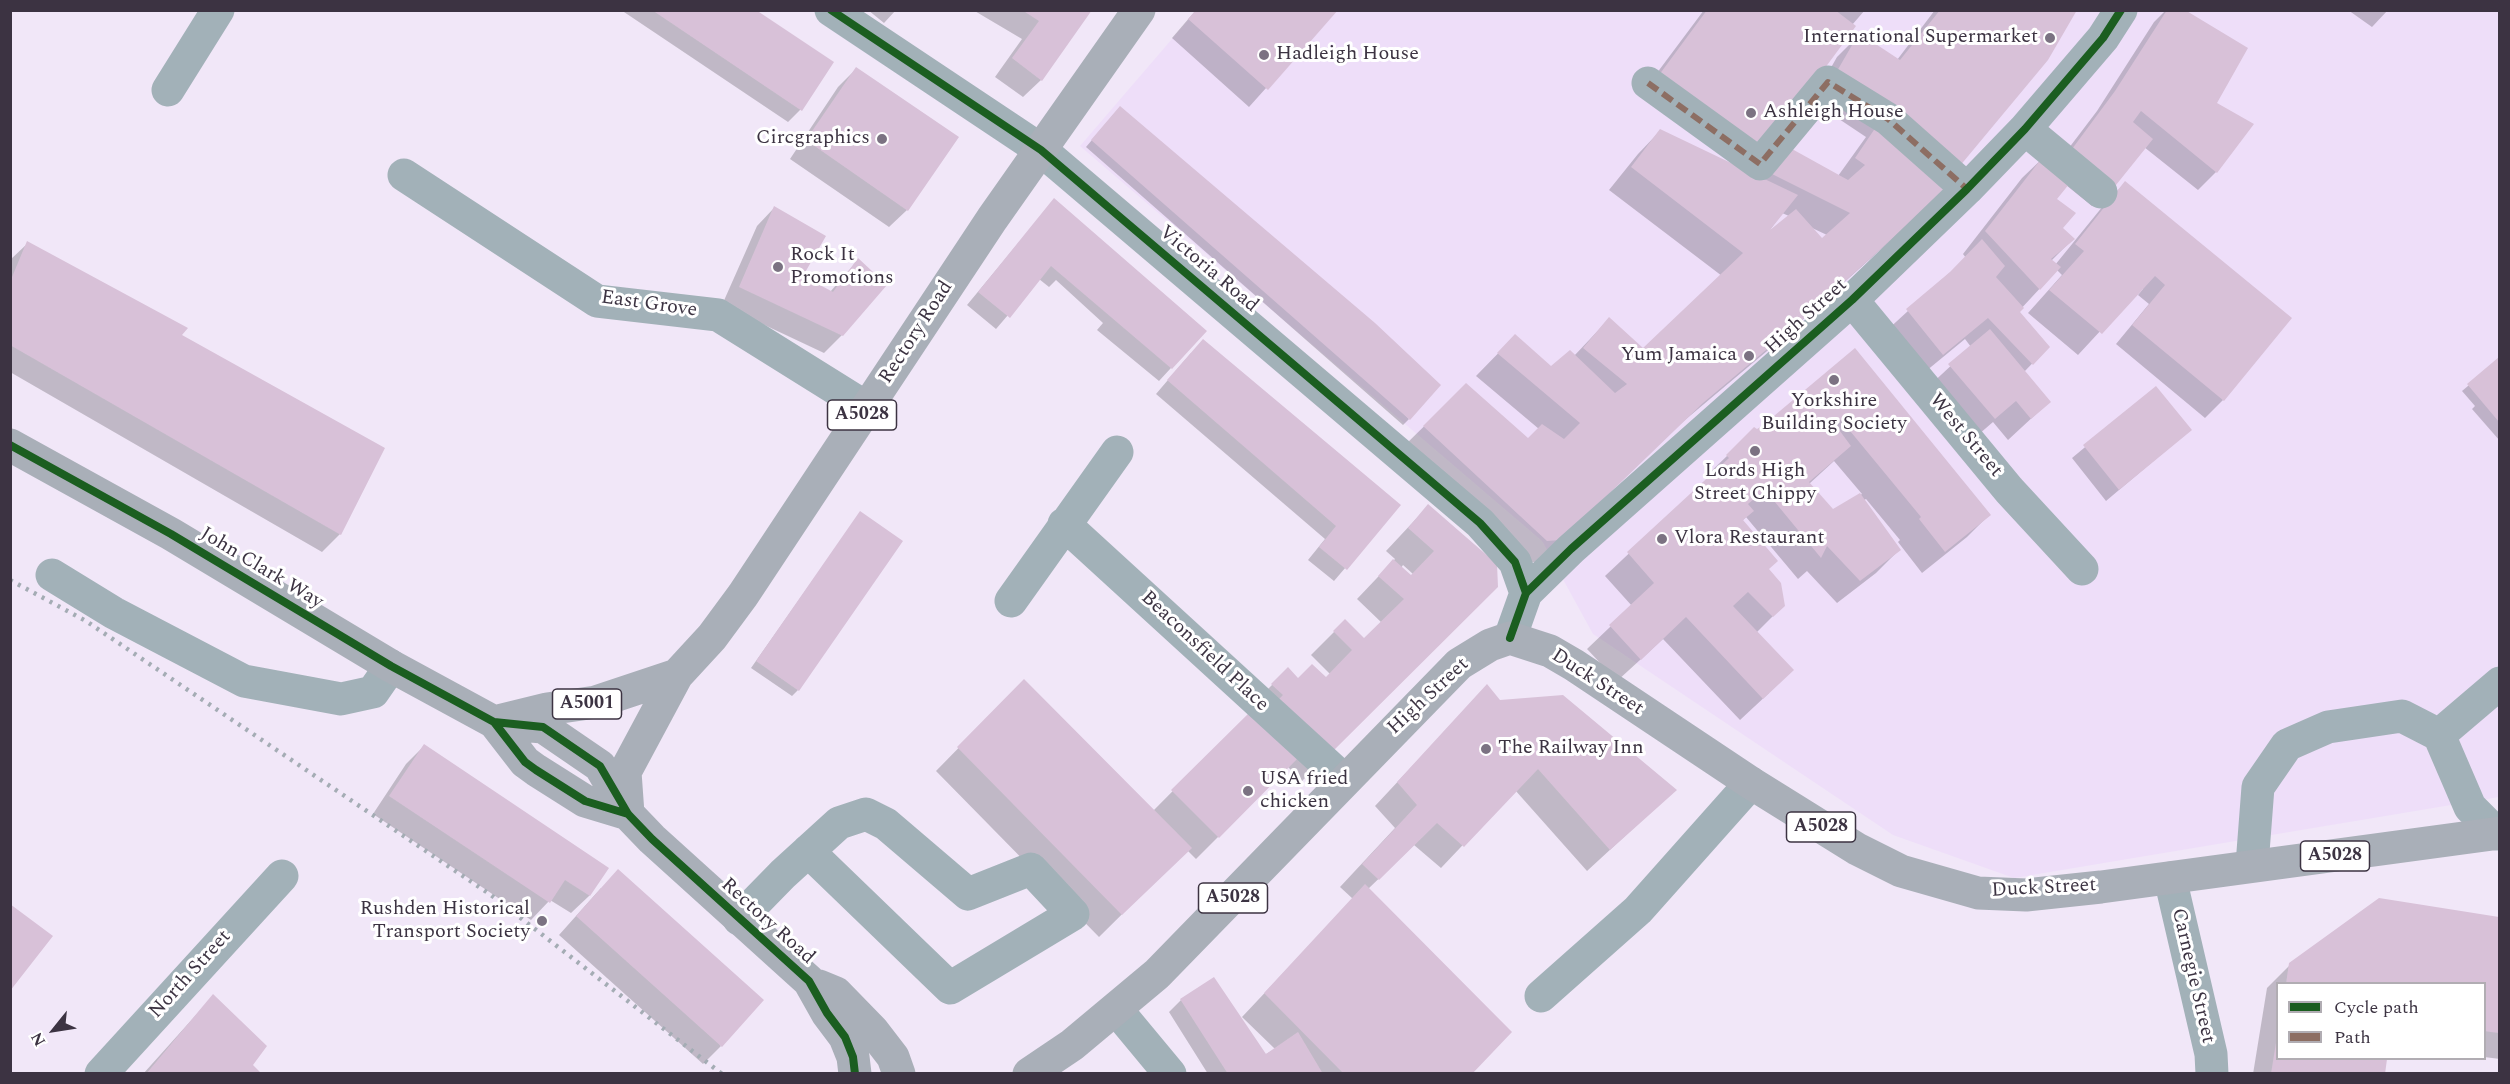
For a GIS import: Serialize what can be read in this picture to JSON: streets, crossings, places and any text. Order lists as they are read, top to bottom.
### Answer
{
  "streets": {
    "main road": [
      "High Street",
      "Rectory Road",
      "A5028",
      "John Clark Way",
      "Duck Street",
      "A5001"
    ],
    "street": [
      "Victoria Road",
      "East Grove",
      "West Street",
      "Beaconsfield Place",
      "North Street",
      "Carnegie Street"
    ]
  },
  "crossings": [
    ["Victoria Road", "High Street"],
    ["Victoria Road", "Rectory Road"],
    ["East Grove", "Rectory Road"],
    ["High Street", "West Street"],
    ["High Street", "Beaconsfield Place"],
    ["High Street", "Duck Street"],
    ["Rectory Road", "John Clark Way"],
    ["Rectory Road", "A5001"],
    ["John Clark Way", "A5001"],
    ["Duck Street", "Carnegie Street"]
  ],
  "places": [
    "International Supermarket",
    "Hadleigh House",
    "Ashleigh House",
    "Circgraphics",
    "Rock It Promotions",
    "Yum Jamaica",
    "Yorkshire Building Society",
    "Lords High Street Chippy",
    "Vlora Restaurant",
    "The Railway Inn",
    "USA fried chicken",
    "Rushden Historical Transport Society"
  ],
  "legend": ["Cycle path", "Path"],
  "north": "bottom left"
}
